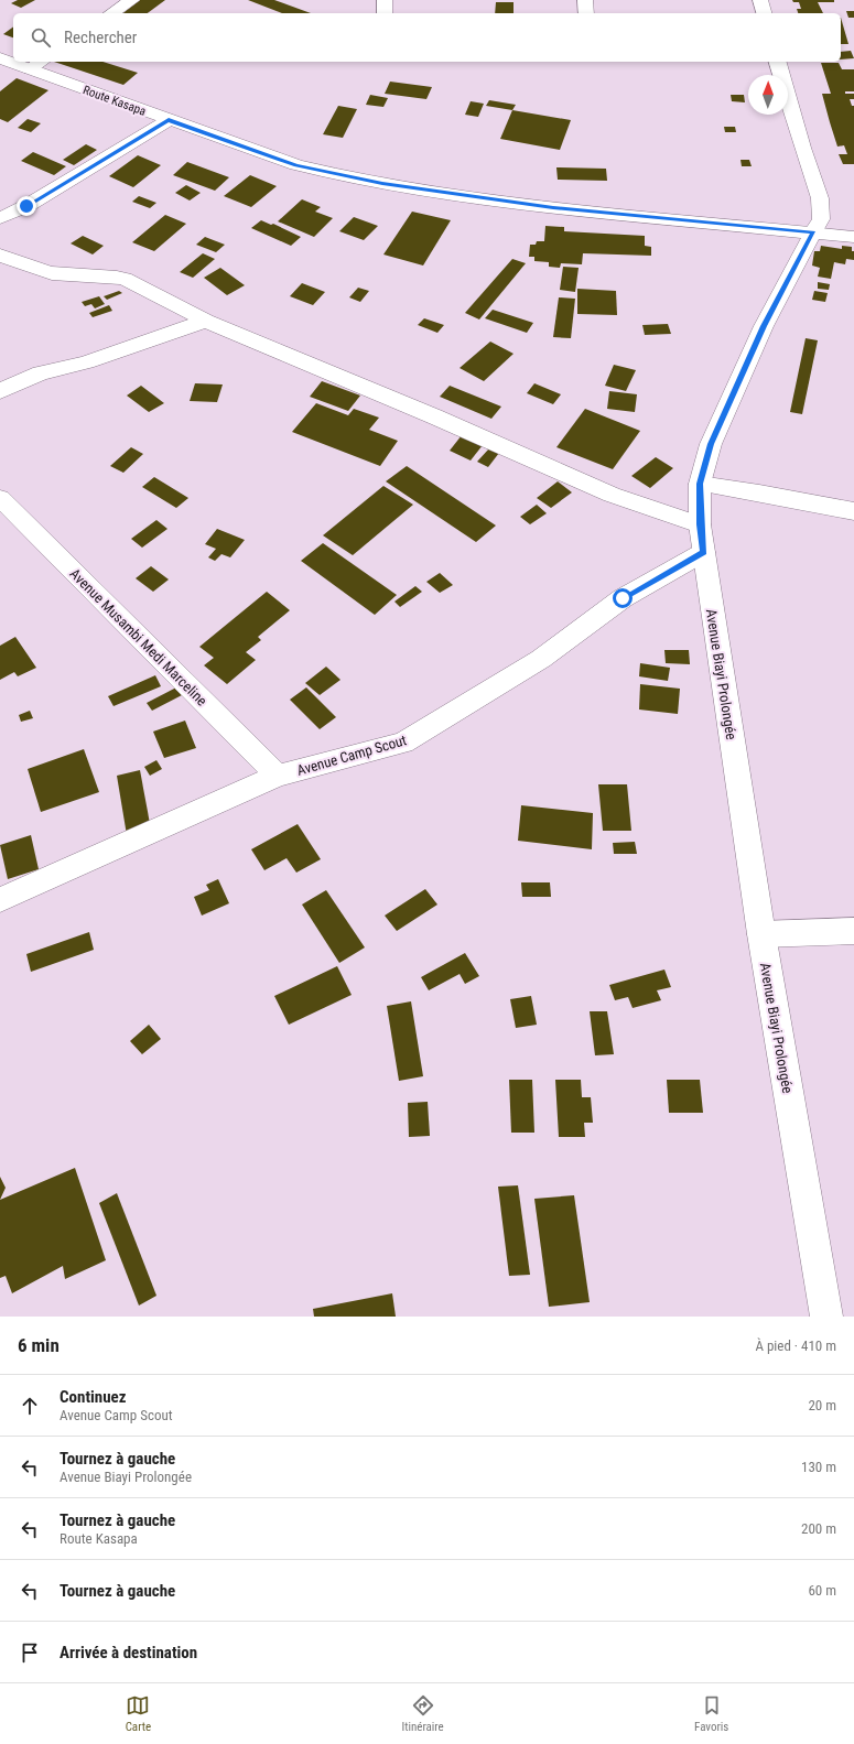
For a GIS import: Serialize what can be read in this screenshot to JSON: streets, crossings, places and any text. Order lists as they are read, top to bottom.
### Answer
{
  "streets": {
    "street": [
      "Route Kasapa",
      "Avenue Musambi Medi Marceline",
      "Avenue Biayi Prolongée",
      "Avenue Camp Scout"
    ]
  },
  "crossings": [
    ["Route Kasapa", "Avenue Biayi Prolongée"],
    ["Avenue Musambi Medi Marceline", "Avenue Camp Scout"],
    ["Avenue Biayi Prolongée", "Avenue Camp Scout"]
  ],
  "north": "top",
  "page": {
    "search": "Rechercher",
    "heading": ["6 min", "À pied · 410 m"],
    "list": [
      ["Continuez", "Avenue Camp Scout", "20 m"],
      ["Tournez à gauche", "Avenue Biayi Prolongée", "130 m"],
      ["Tournez à gauche", "Route Kasapa", "200 m"],
      ["Tournez à gauche", "60 m"],
      "Arrivée à destination"
    ],
    "nav": ["Carte", "Itinéraire", "Favoris"]
  }
}
